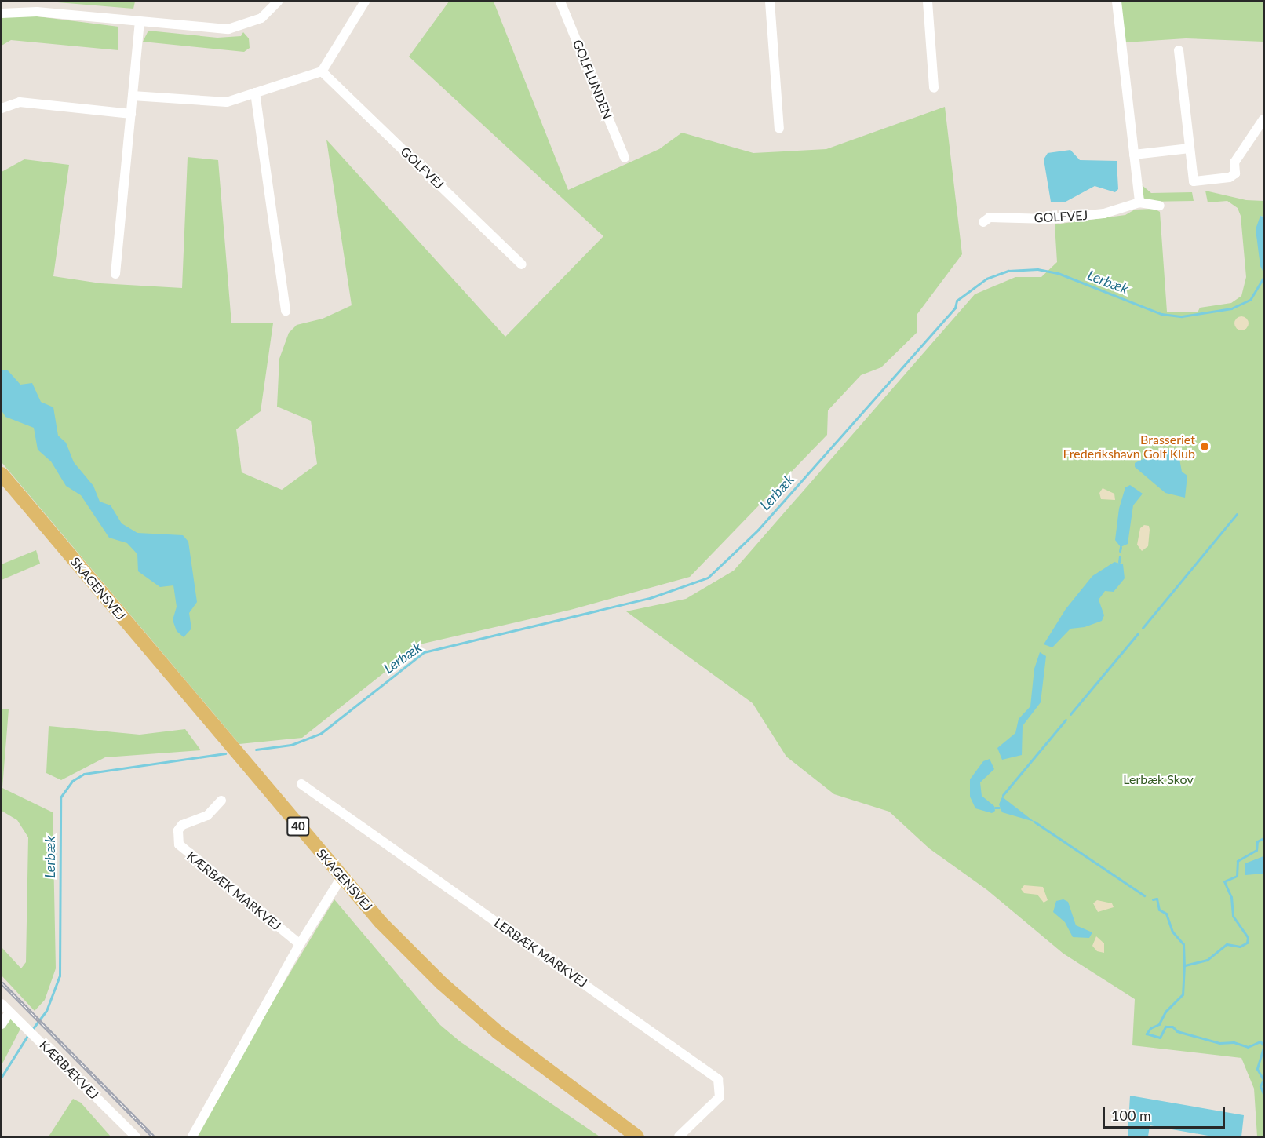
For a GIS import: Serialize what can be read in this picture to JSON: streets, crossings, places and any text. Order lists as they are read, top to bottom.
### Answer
{
  "streets": {
    "main road": ["SKAGENSVEJ", "40"],
    "street": [
      "GOLFLUNDEN",
      "GOLFVEJ",
      "KÆRBÆK MARKVEJ",
      "LERBÆK MARKVEJ",
      "KÆRBÆKVEJ"
    ]
  },
  "water": ["Lerbæk"],
  "parks": ["Lerbæk Skov"],
  "places": ["Brasseriet Frederikshavn Golf Klub"],
  "scale_bar": "100 m"
}
